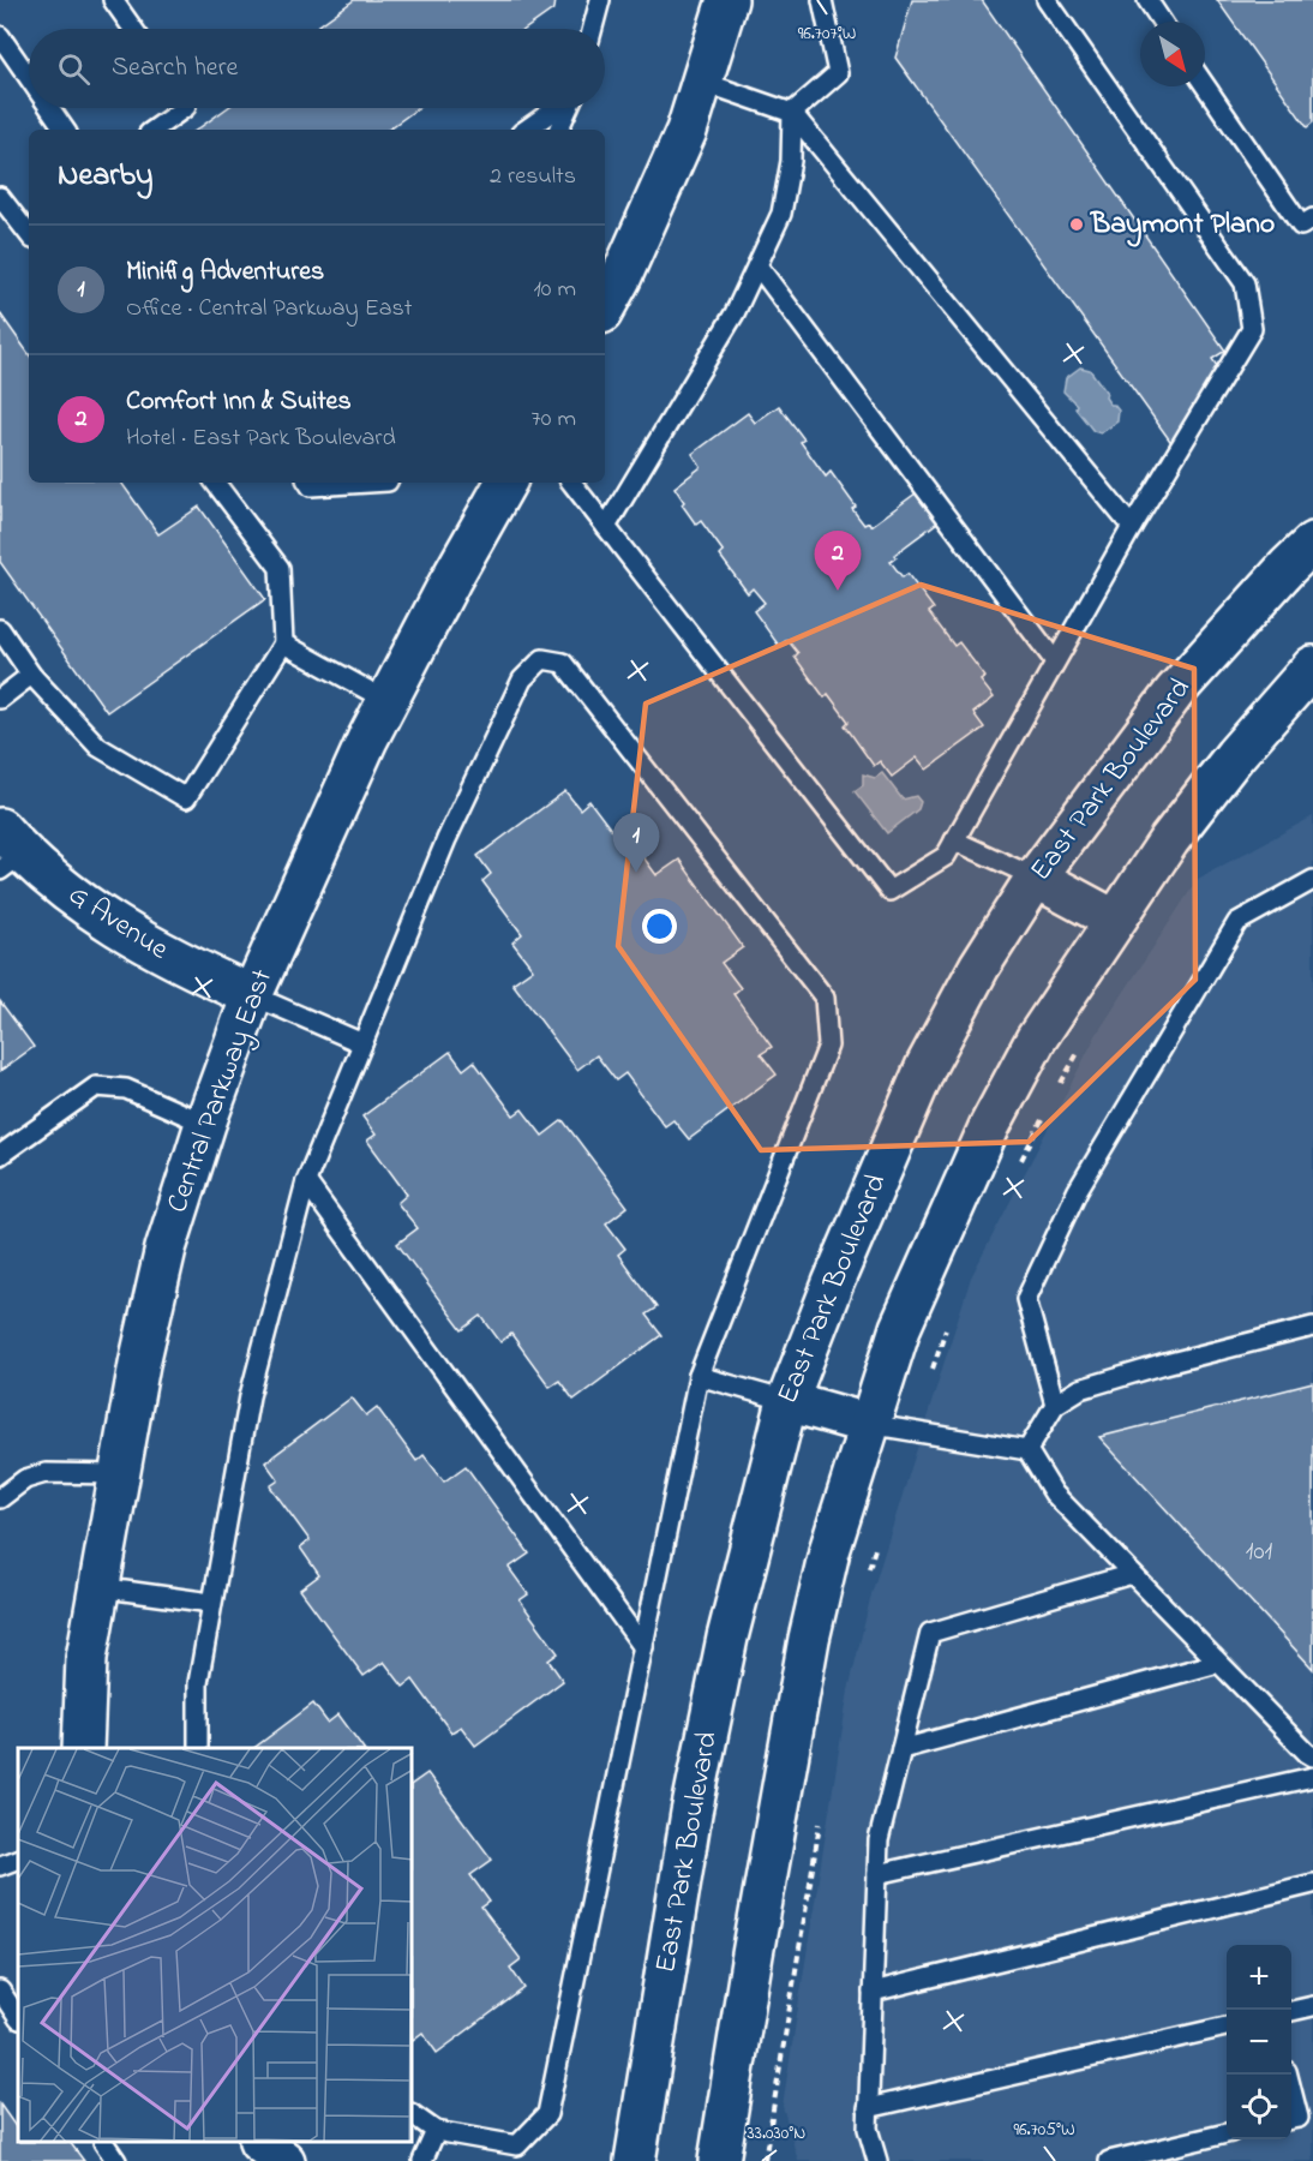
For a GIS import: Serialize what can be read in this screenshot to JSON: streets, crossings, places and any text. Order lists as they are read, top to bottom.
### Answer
{
  "streets": {
    "main road": ["East Park Boulevard", "G Avenue", "Central Parkway East"]
  },
  "crossings": [
    ["G Avenue", "Central Parkway East"]
  ],
  "places": ["Baymont Plano"],
  "house_numbers": ["101"],
  "north": "bottom right",
  "page": {
    "search": "Search here",
    "heading": ["Nearby", "2 results"],
    "list": [
      {
        "mark": "1",
        "name": "Minifig Adventures",
        "note": "Office · Central Parkway East",
        "value": "10 m"
      },
      {
        "mark": "2",
        "name": "Comfort Inn & Suites",
        "note": "Hotel · East Park Boulevard",
        "value": "70 m"
      }
    ],
    "pins": ["2", "1"],
    "map_buttons": ["+", "−"]
  },
  "coordinates": ["96.707°W", "96.705°W", "33.030°N"]
}
